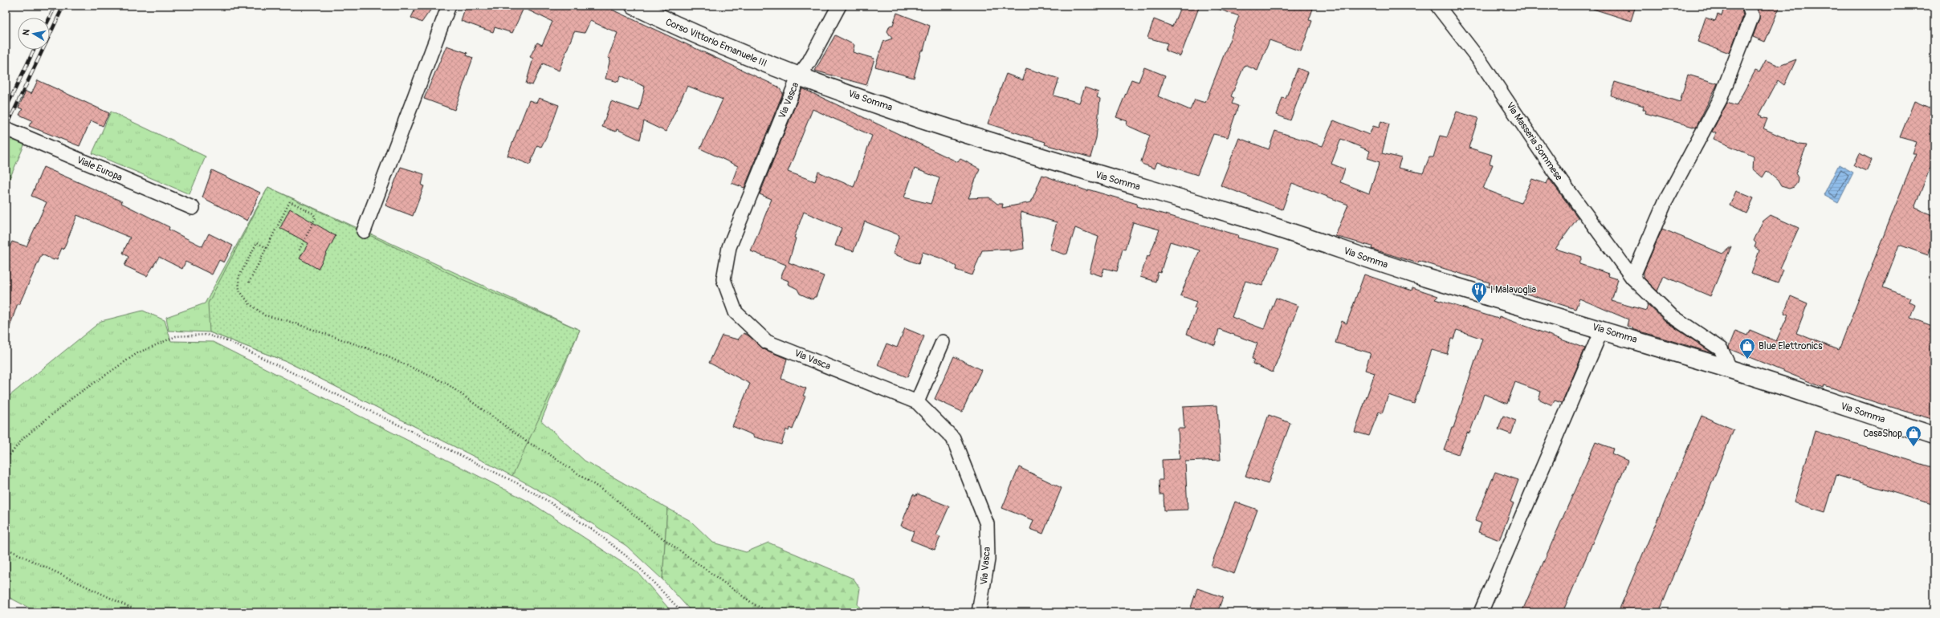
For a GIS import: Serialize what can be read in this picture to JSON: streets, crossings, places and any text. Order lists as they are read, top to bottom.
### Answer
{
  "streets": {
    "street": [
      "Corso Vittorio Emanuele III",
      "Via Vasca",
      "Via Somma",
      "Via Masseria Sommese",
      "Viale Europa"
    ]
  },
  "crossings": [
    ["Corso Vittorio Emanuele III", "Via Vasca"],
    ["Corso Vittorio Emanuele III", "Via Somma"],
    ["Via Vasca", "Via Somma"],
    ["Via Somma", "Via Masseria Sommese"]
  ],
  "places": {
    "restaurant": ["I Malavoglia"],
    "shop": ["Blue Elettronics", "CasaShop"]
  },
  "north": "left"
}
